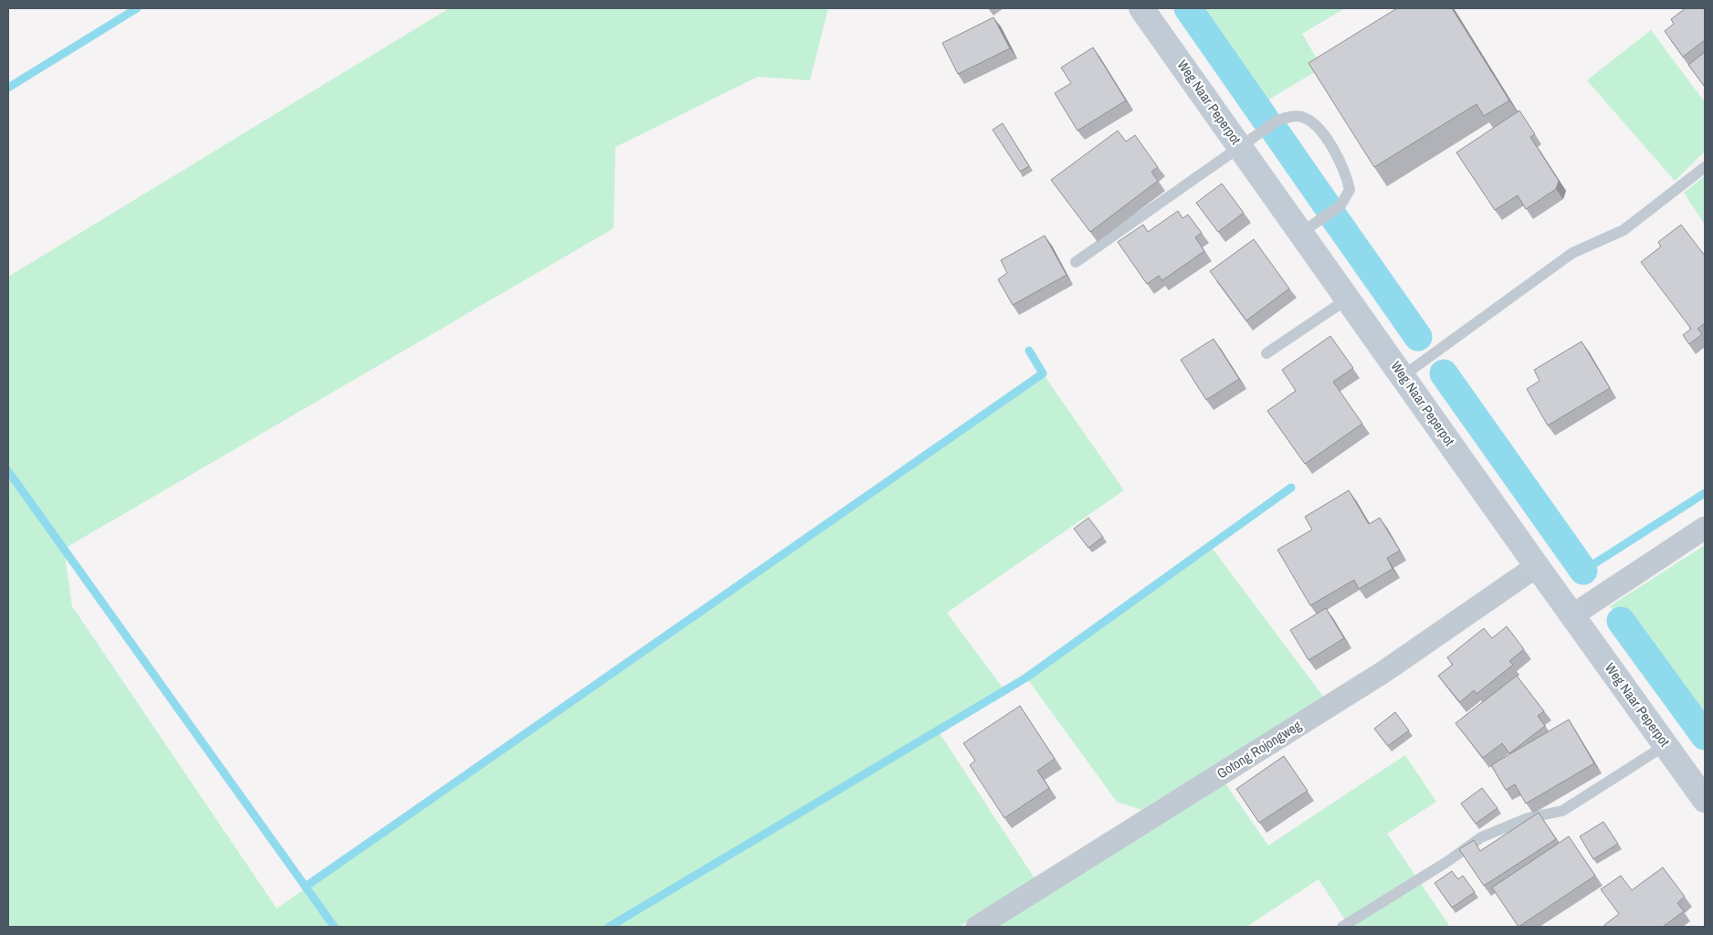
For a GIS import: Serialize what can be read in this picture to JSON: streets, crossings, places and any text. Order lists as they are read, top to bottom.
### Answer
{
  "streets": {
    "street": ["Weg Naar Peperpot", "Gotong Rojongweg"]
  },
  "crossings": [
    ["Weg Naar Peperpot", "Gotong Rojongweg"]
  ]
}
